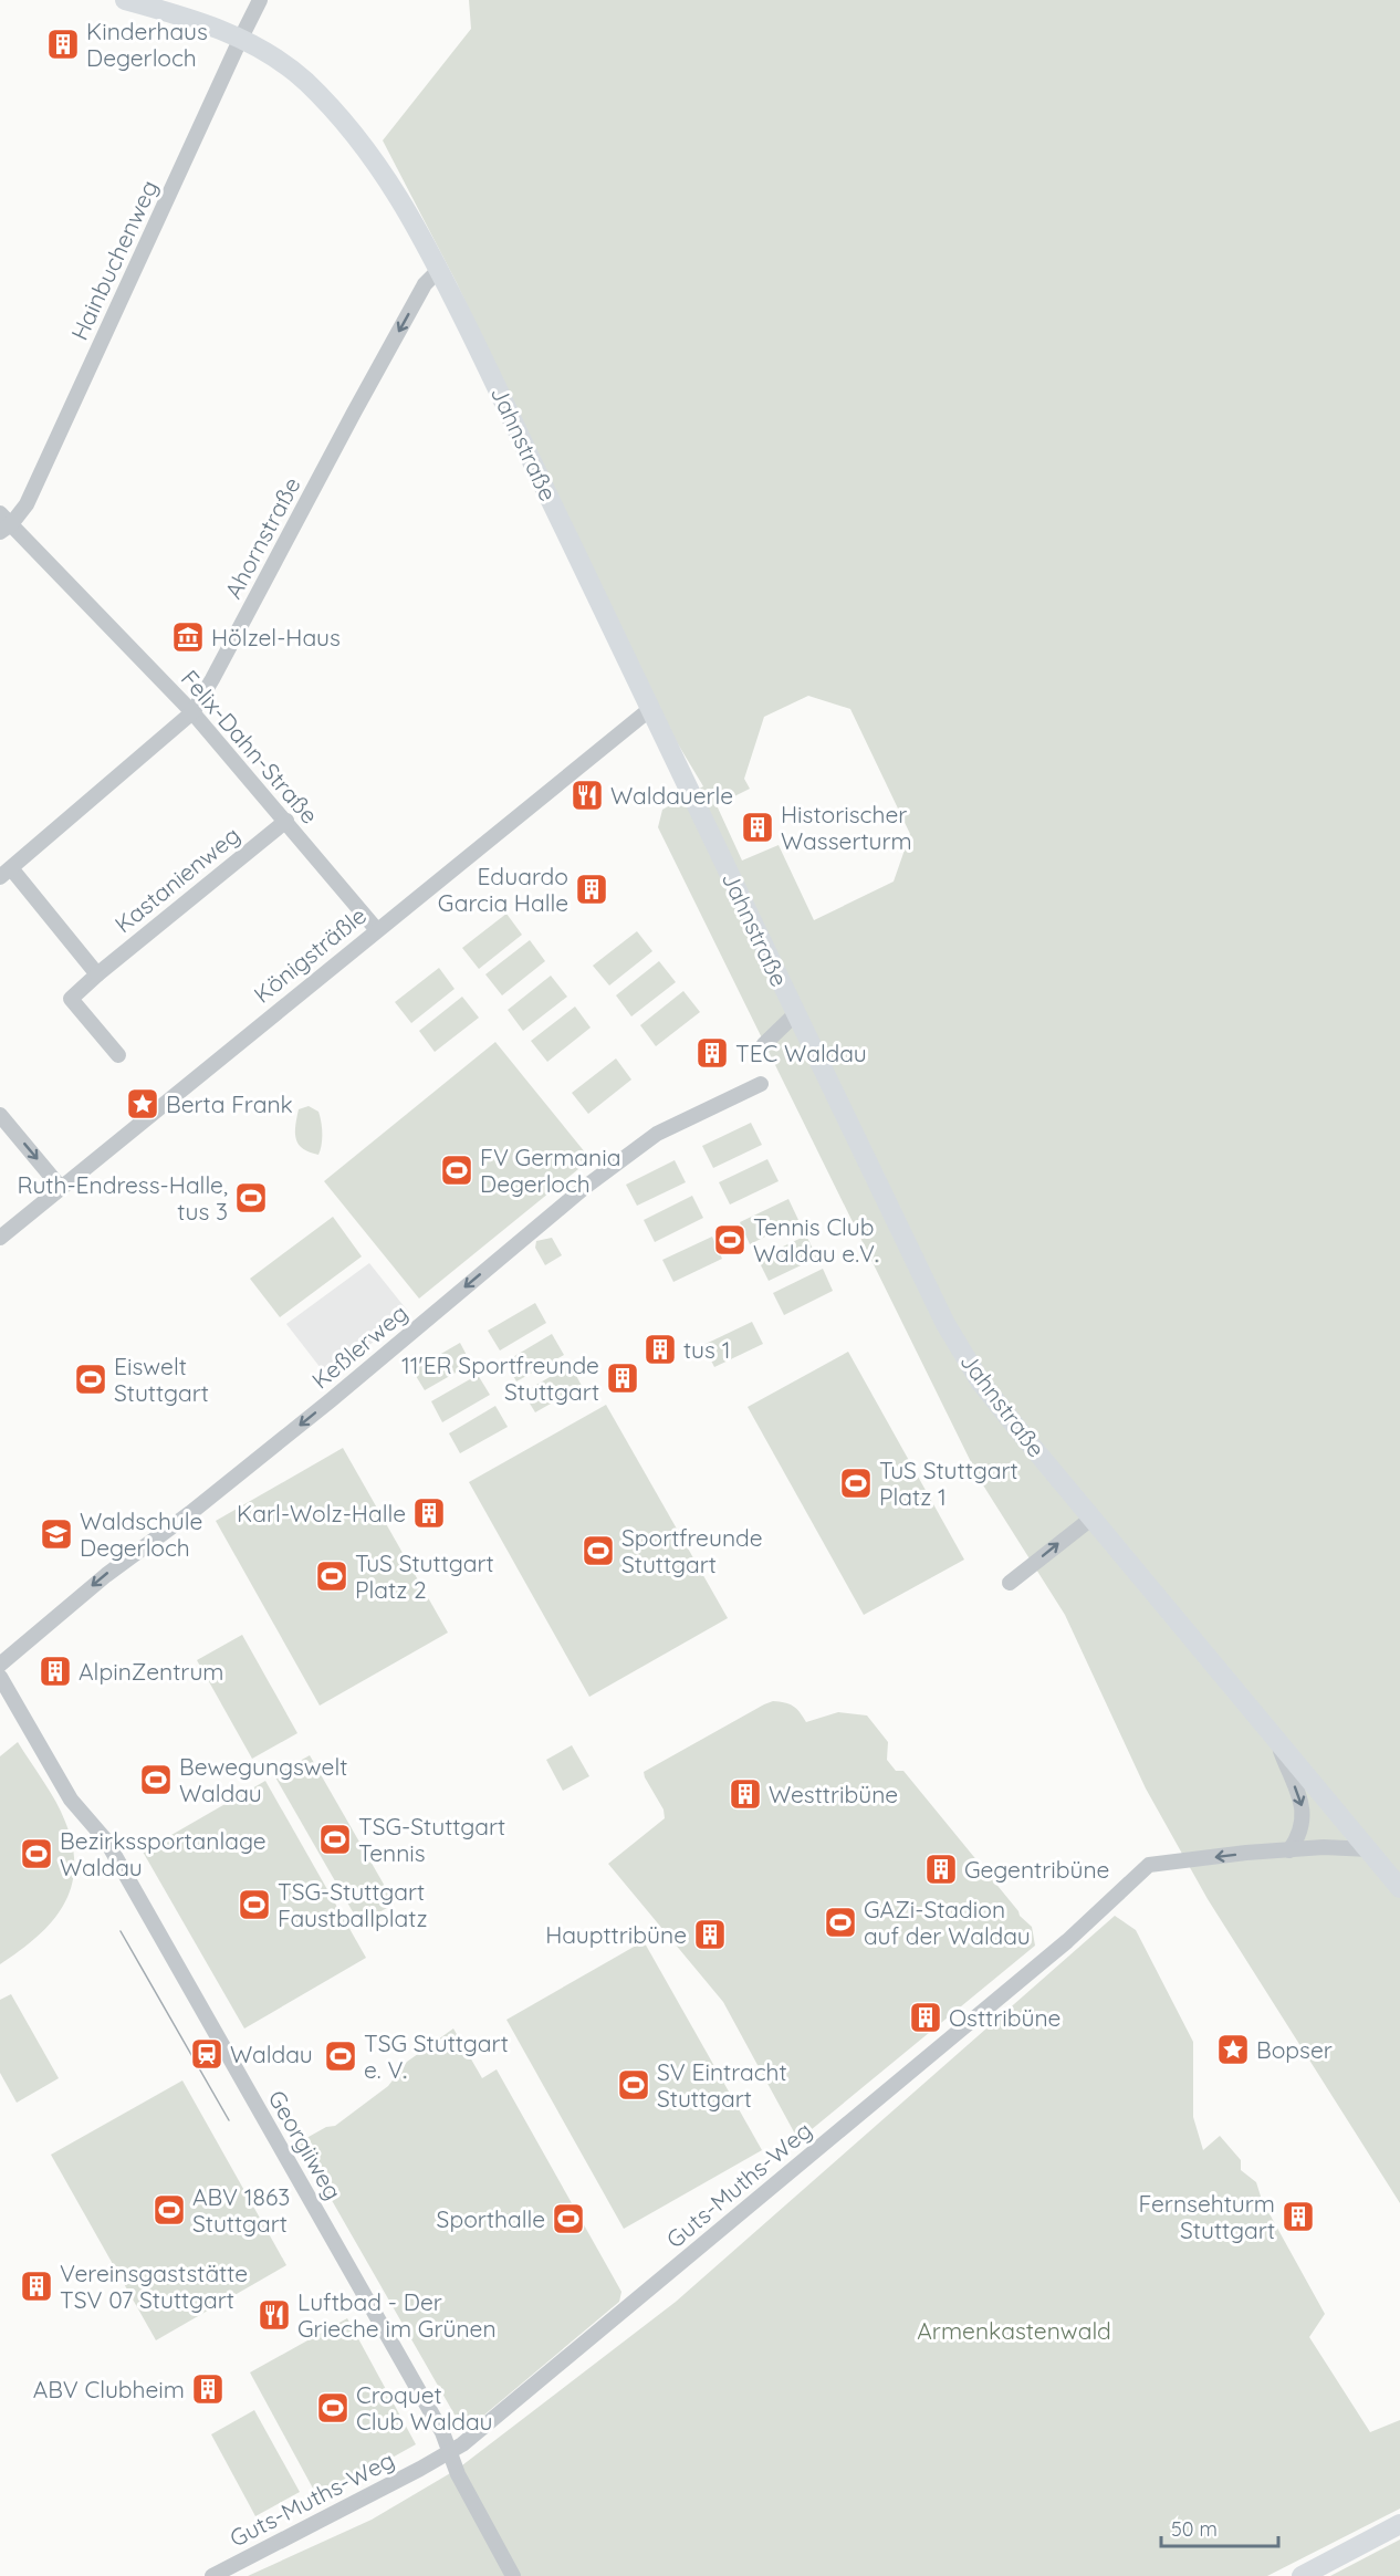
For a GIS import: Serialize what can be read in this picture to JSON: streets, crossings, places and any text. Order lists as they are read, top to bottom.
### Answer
{
  "streets": {
    "main road": ["Jahnstraße"],
    "street": [
      "Hainbuchenweg",
      "Ahornstraße",
      "Felix-Dahn-Straße",
      "Kastanienweg",
      "Königsträßle",
      "Keßlerweg",
      "Georgiiweg",
      "Guts-Muths-Weg"
    ]
  },
  "crossings": [
    ["Hainbuchenweg", "Jahnstraße"],
    ["Hainbuchenweg", "Felix-Dahn-Straße"],
    ["Jahnstraße", "Ahornstraße"],
    ["Jahnstraße", "Königsträßle"],
    ["Jahnstraße", "Guts-Muths-Weg"],
    ["Ahornstraße", "Felix-Dahn-Straße"],
    ["Felix-Dahn-Straße", "Kastanienweg"],
    ["Felix-Dahn-Straße", "Königsträßle"],
    ["Georgiiweg", "Guts-Muths-Weg"]
  ],
  "one_way": ["Ahornstraße", "Keßlerweg", "Guts-Muths-Weg"],
  "parks": ["Armenkastenwald"],
  "places": {
    "building": [
      "Kinderhaus Degerloch",
      "Historischer Wasserturm",
      "Eduardo Garcia Halle",
      "TEC Waldau",
      "tus 1",
      "11'ER Sportfreunde Stuttgart",
      "Karl-Wolz-Halle",
      "AlpinZentrum",
      "Westtribüne",
      "Gegentribüne",
      "Haupttribüne",
      "Osttribüne",
      "Fernsehturm Stuttgart",
      "Vereinsgaststätte TSV 07 Stuttgart",
      "ABV Clubheim"
    ],
    "museum": ["Hölzel-Haus"],
    "restaurant": ["Waldauerle", "Luftbad - Der Grieche im Grünen"],
    "place": ["Berta Frank", "Bopser"],
    "sports": [
      "FV Germania Degerloch",
      "Ruth-Endress-Halle, tus 3",
      "Tennis Club Waldau e.V.",
      "Eiswelt Stuttgart",
      "TuS Stuttgart Platz 1",
      "Sportfreunde Stuttgart",
      "TuS Stuttgart Platz 2",
      "Bewegungswelt Waldau",
      "TSG-Stuttgart Tennis",
      "Bezirkssportanlage Waldau",
      "TSG-Stuttgart Faustballplatz",
      "GAZi-Stadion auf der Waldau",
      "TSG Stuttgart e. V.",
      "SV Eintracht Stuttgart",
      "ABV 1863 Stuttgart",
      "Sporthalle",
      "Croquet Club Waldau"
    ],
    "school or university": ["Waldschule Degerloch"],
    "station": ["Waldau"]
  },
  "scale_bar": "50 m"
}
